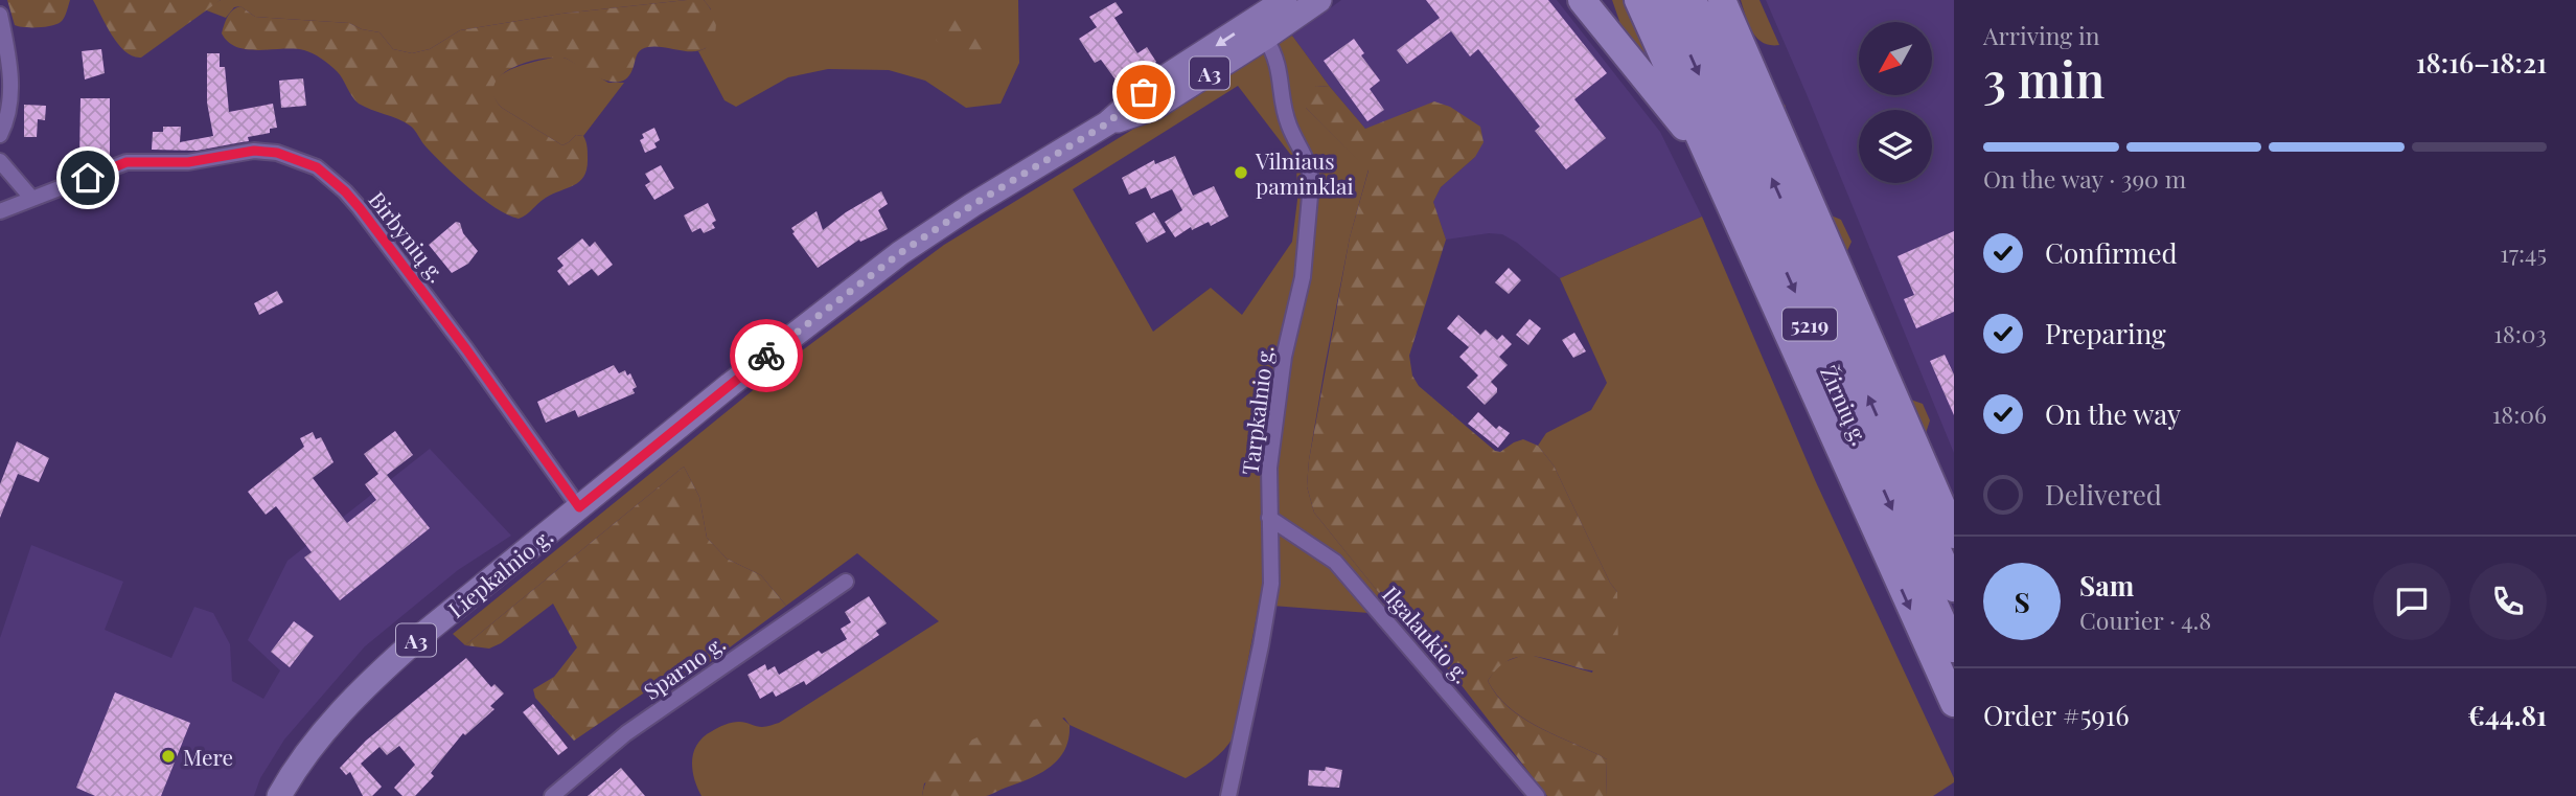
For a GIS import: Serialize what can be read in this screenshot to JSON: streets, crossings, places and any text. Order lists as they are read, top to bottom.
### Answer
{
  "streets": {
    "highway": ["5219", "Žirnių g."],
    "main road": ["A3", "Liepkalnio g."],
    "street": [
      "Birbynių g.",
      "Tarpkalnio g.",
      "Ilgalaukio g.",
      "Sparno g."
    ]
  },
  "crossings": [
    ["Birbynių g.", "Liepkalnio g."],
    ["Tarpkalnio g.", "Liepkalnio g."],
    ["Tarpkalnio g.", "Ilgalaukio g."]
  ],
  "places": ["Vilniaus paminklai", "Mere"],
  "north": "bottom left",
  "page": {
    "heading": ["3 min", "Arriving in", "18:16–18:21"],
    "panel": [
      "Sam",
      "Courier · 4.8",
      "Order #5916",
      "€44.81"
    ],
    "bar": "On the way · 390 m",
    "list": [
      ["Confirmed", "17:45"],
      ["Preparing", "18:03"],
      ["On the way", "18:06"],
      "Delivered"
    ],
    "round": "S"
  }
}
